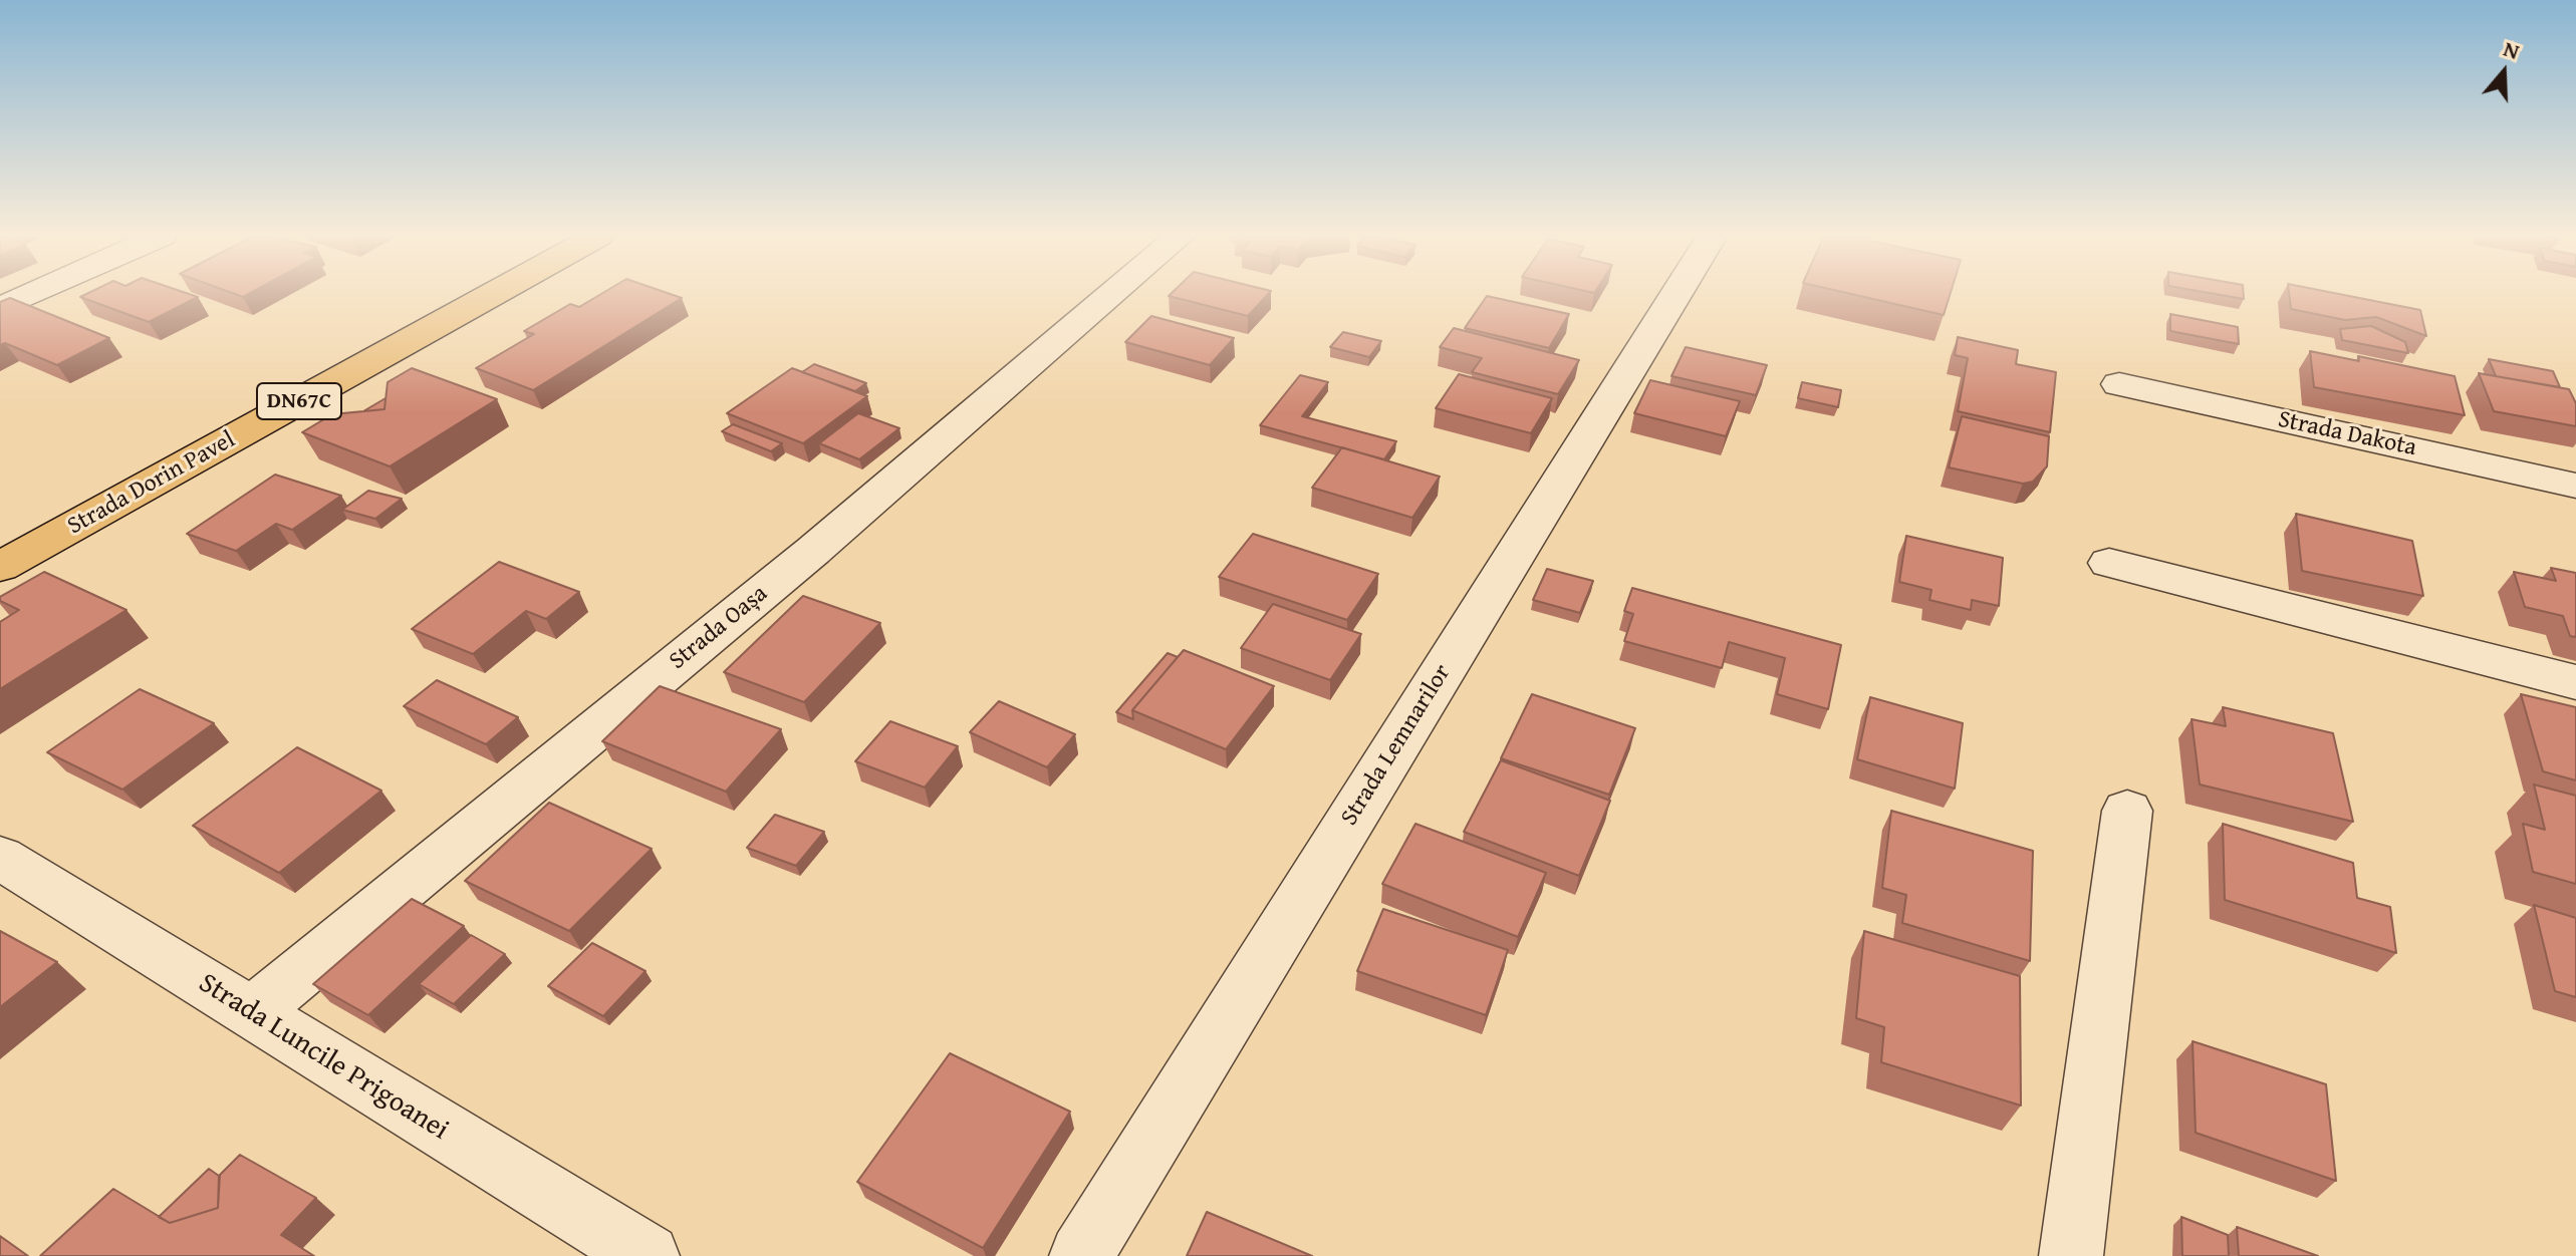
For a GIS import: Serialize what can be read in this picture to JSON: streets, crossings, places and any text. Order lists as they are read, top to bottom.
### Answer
{
  "streets": {
    "main road": ["DN67C", "Strada Dorin Pavel"],
    "street": [
      "Strada Dakota",
      "Strada Oașa",
      "Strada Lemnarilor",
      "Strada Luncile Prigoanei"
    ]
  },
  "crossings": [
    ["Strada Oașa", "Strada Luncile Prigoanei"]
  ],
  "north": "top"
}
